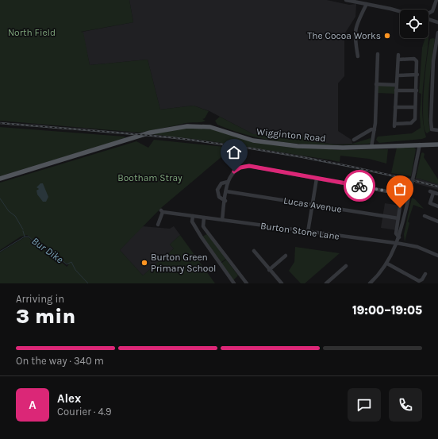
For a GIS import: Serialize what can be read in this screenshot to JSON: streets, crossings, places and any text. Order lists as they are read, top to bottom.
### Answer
{
  "streets": {
    "main road": ["Wigginton Road"],
    "street": ["Lucas Avenue", "Burton Stone Lane"]
  },
  "water": ["Bur Dike"],
  "parks": ["North Field", "Bootham Stray"],
  "places": ["The Cocoa Works", "Burton Green Primary School"],
  "page": {
    "heading": ["3 min", "Arriving in", "19:00–19:05"],
    "panel": ["Alex", "Courier · 4.9"],
    "bar": "On the way · 340 m",
    "round": "A"
  }
}
